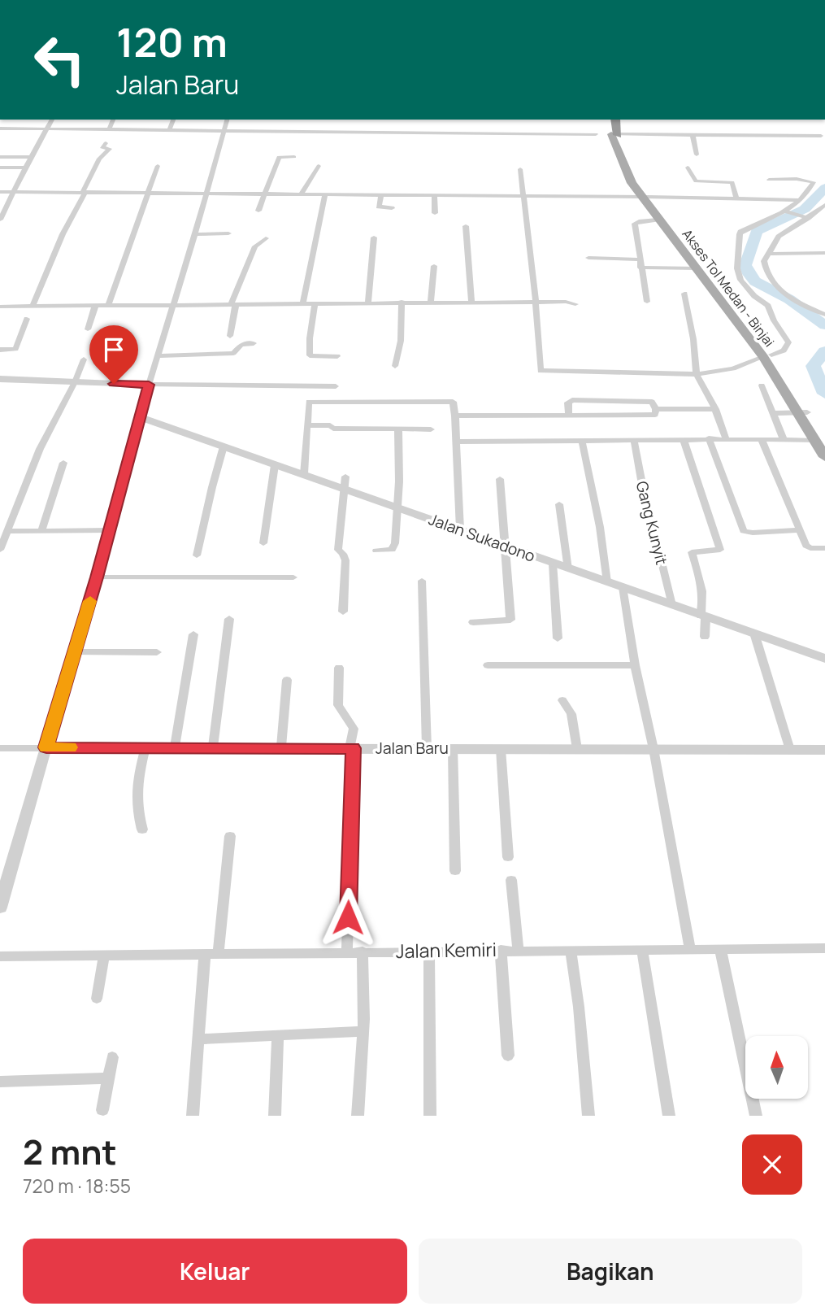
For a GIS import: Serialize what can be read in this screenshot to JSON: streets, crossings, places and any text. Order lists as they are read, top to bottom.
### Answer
{
  "streets": {
    "main road": ["Akses Tol Medan - Binjai"],
    "street": [
      "Gang Kunyit",
      "Jalan Sukadono",
      "Jalan Baru",
      "Jalan Kemiri"
    ]
  },
  "crossings": [
    ["Gang Kunyit", "Jalan Sukadono"]
  ],
  "north": "top",
  "page": {
    "turn": ["120 m", "Jalan Baru"],
    "heading": ["2 mnt", "720 m · 18:55"],
    "buttons": ["Keluar", "Bagikan"]
  }
}
